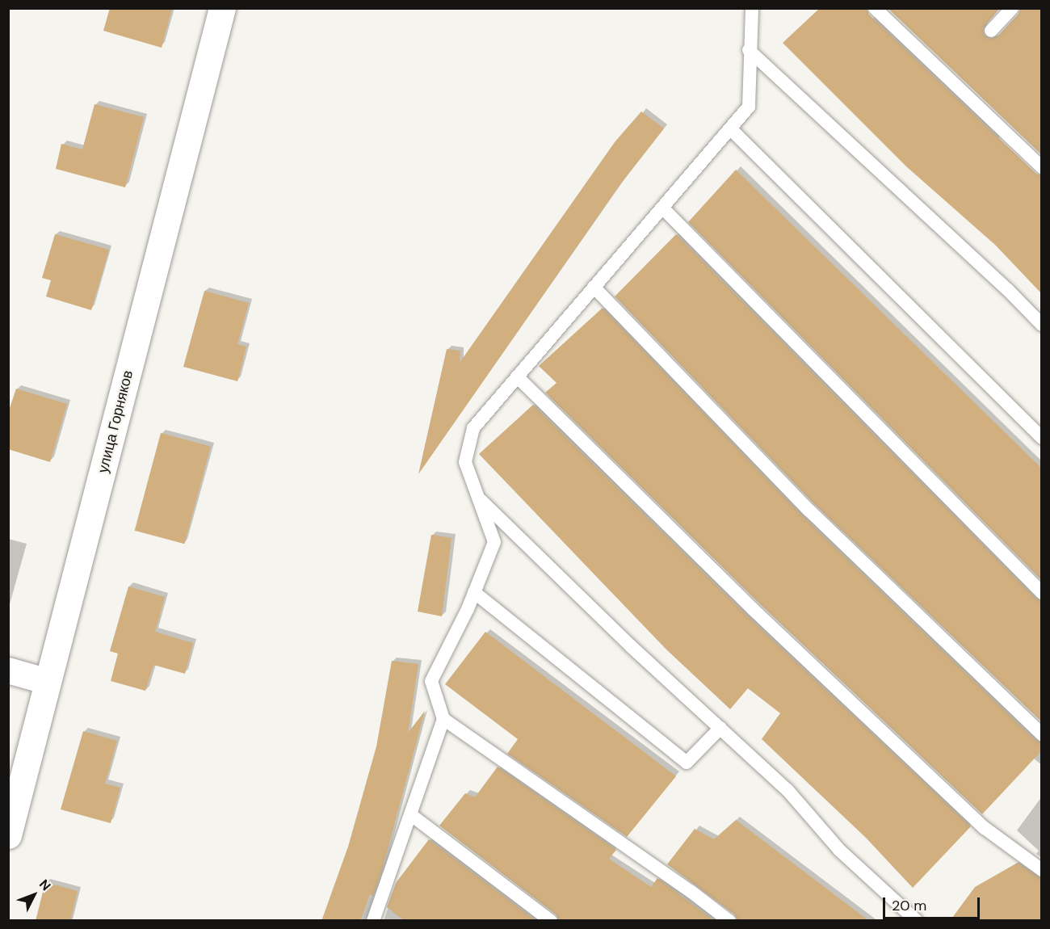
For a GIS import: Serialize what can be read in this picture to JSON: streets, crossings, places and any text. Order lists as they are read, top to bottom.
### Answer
{
  "streets": {
    "street": ["улица Горняков"]
  },
  "scale_bar": "20 m",
  "north": "top right"
}
